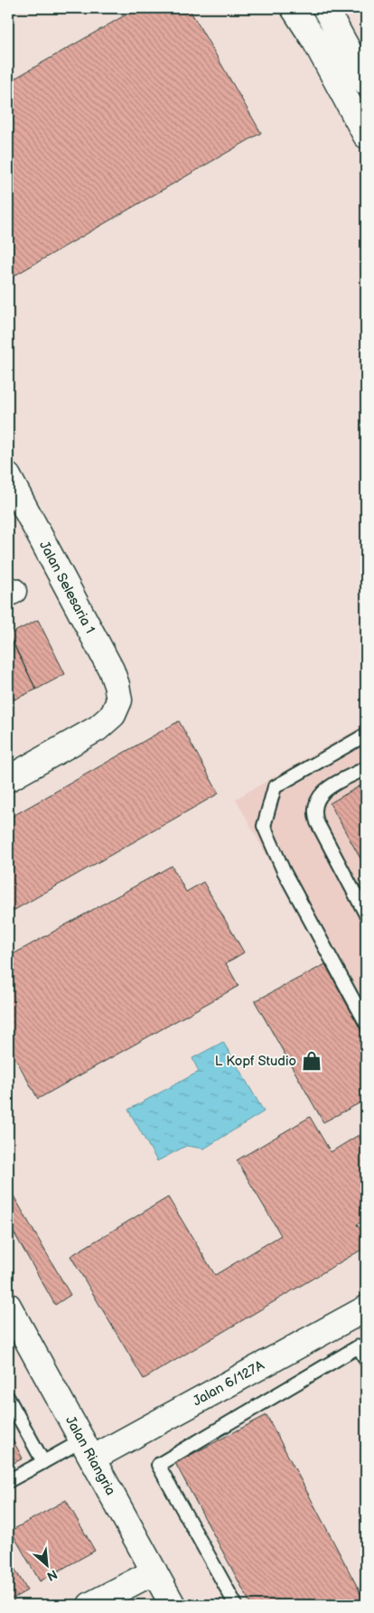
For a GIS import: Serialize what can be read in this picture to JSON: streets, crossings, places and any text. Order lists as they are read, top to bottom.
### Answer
{
  "streets": {
    "street": ["Jalan Selesaria 1", "Jalan 6/127A", "Jalan Riangria"]
  },
  "crossings": [
    ["Jalan 6/127A", "Jalan Riangria"]
  ],
  "places": {
    "shop": ["L Kopf Studio"]
  },
  "north": "bottom right"
}
